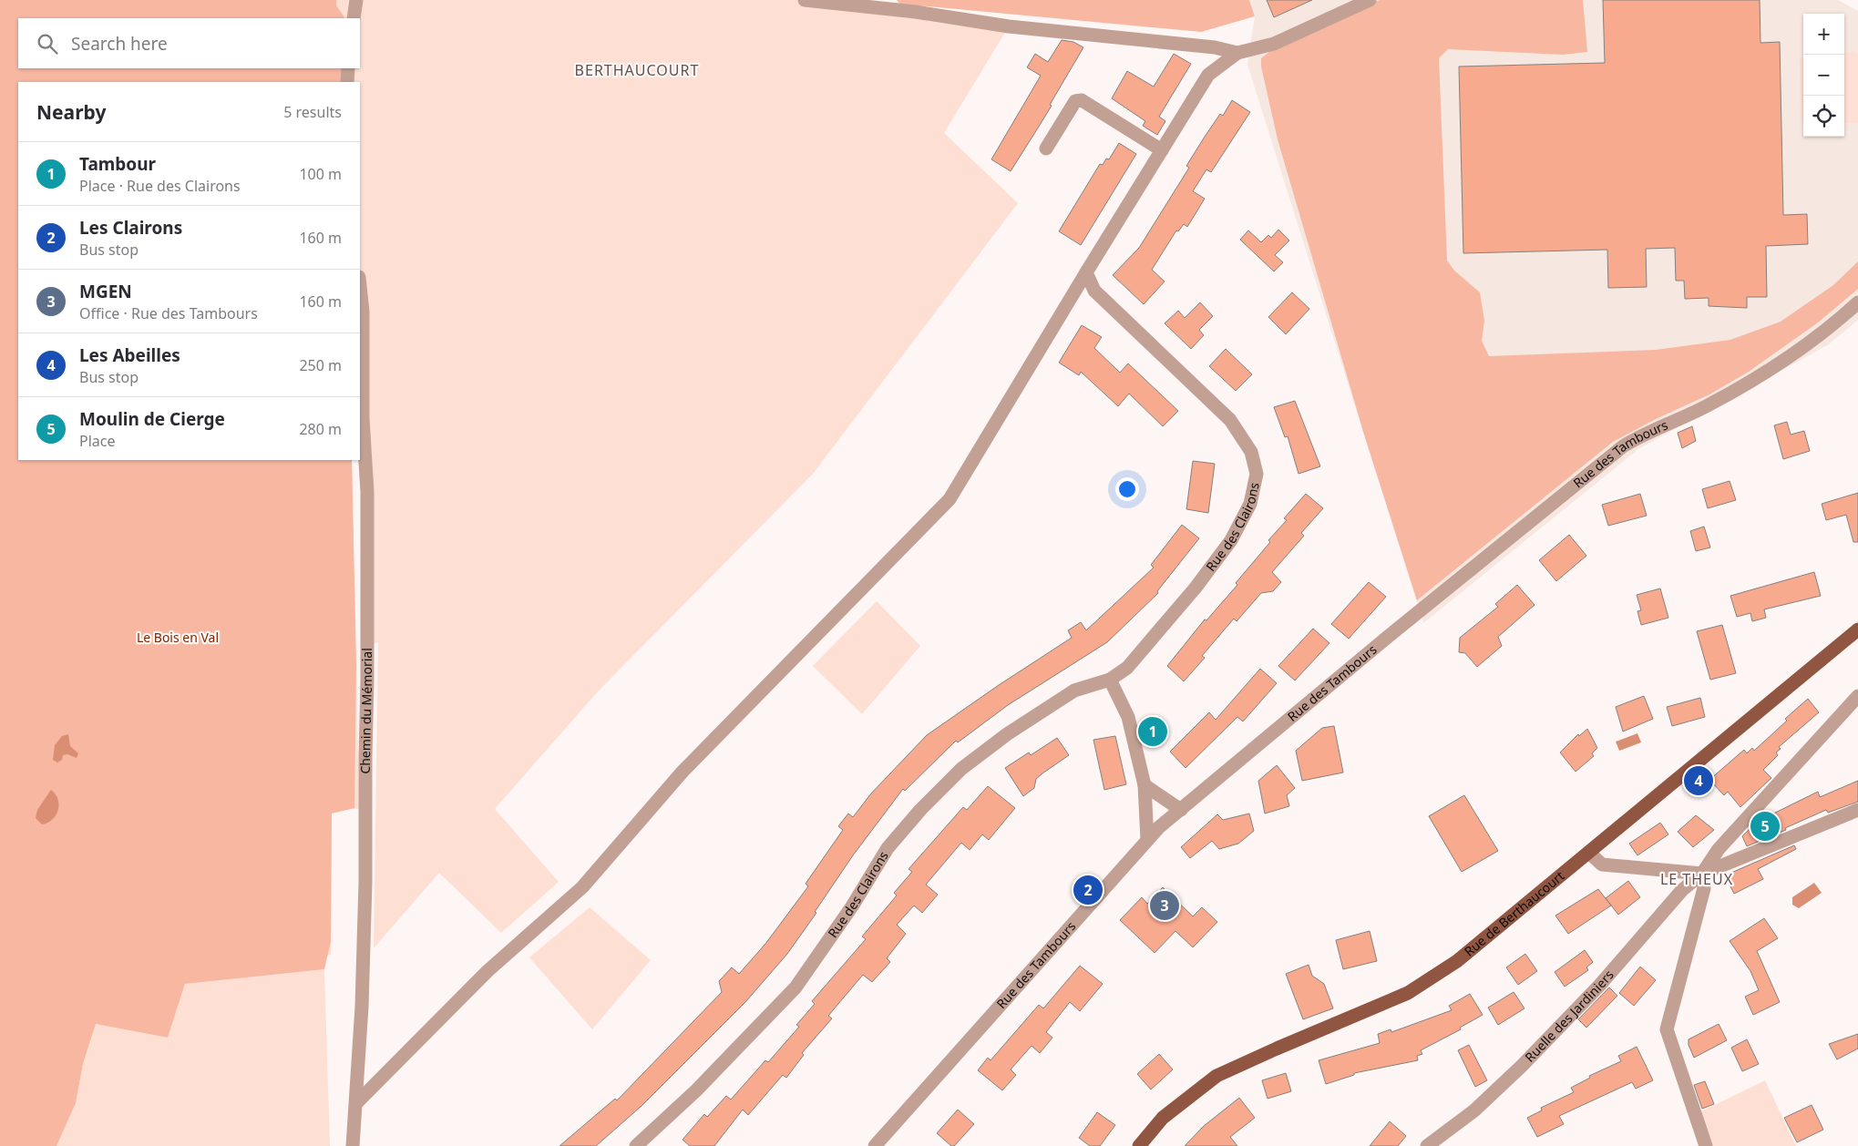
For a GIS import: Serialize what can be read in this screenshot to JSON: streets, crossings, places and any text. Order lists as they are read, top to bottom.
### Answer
{
  "streets": {
    "main road": ["Rue de Berthaucourt"],
    "street": [
      "Rue des Tambours",
      "Rue des Clairons",
      "Chemin du Mémorial",
      "Ruelle des Jardiniers"
    ]
  },
  "districts": ["BERTHAUCOURT", "LE THEUX"],
  "parks": ["Le Bois en Val"],
  "page": {
    "map_buttons": ["+", "−"],
    "search": "Search here",
    "heading": ["Nearby", "5 results"],
    "list": [
      {
        "mark": "1",
        "name": "Tambour",
        "note": "Place · Rue des Clairons",
        "value": "100 m"
      },
      {
        "mark": "2",
        "name": "Les Clairons",
        "note": "Bus stop",
        "value": "160 m"
      },
      {
        "mark": "3",
        "name": "MGEN",
        "note": "Office · Rue des Tambours",
        "value": "160 m"
      },
      {
        "mark": "4",
        "name": "Les Abeilles",
        "note": "Bus stop",
        "value": "250 m"
      },
      {
        "mark": "5",
        "name": "Moulin de Cierge",
        "note": "Place",
        "value": "280 m"
      }
    ],
    "pins": [
      "1",
      "4",
      "5",
      "2",
      "3"
    ]
  }
}
